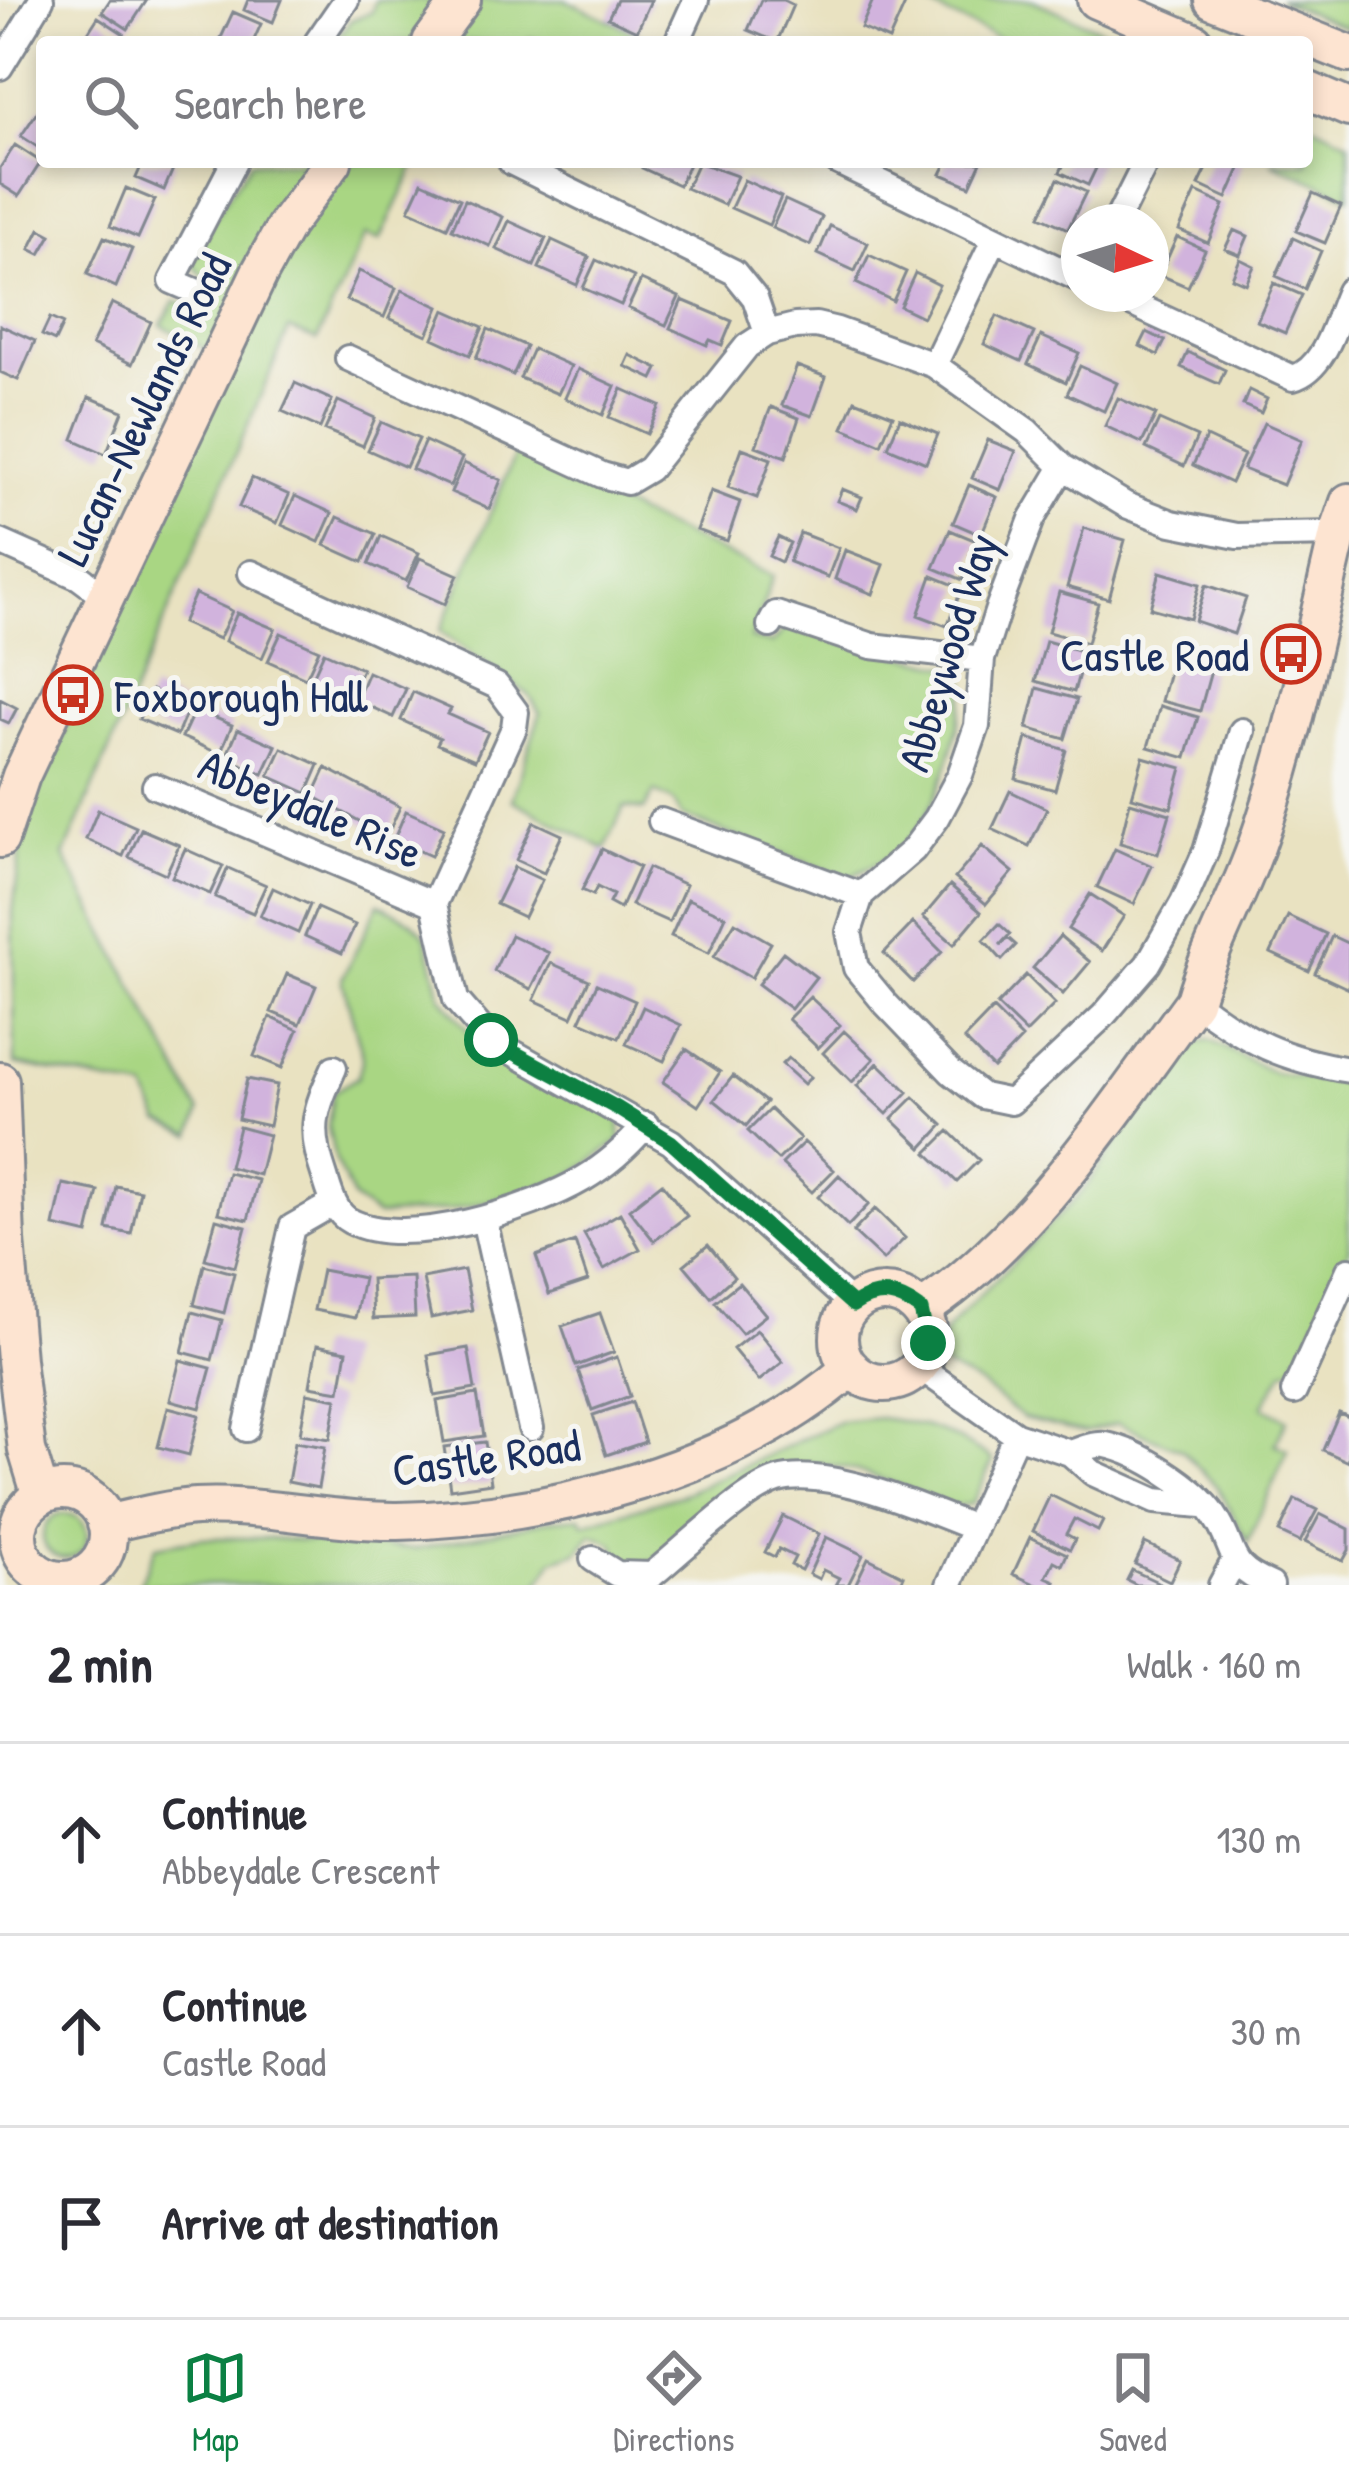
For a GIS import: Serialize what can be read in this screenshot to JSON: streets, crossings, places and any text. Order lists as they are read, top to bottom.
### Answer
{
  "streets": {
    "street": [
      "Lucan-Newlands Road",
      "Abbeywood Way",
      "Abbeydale Rise",
      "Castle Road"
    ]
  },
  "places": {
    "bus stop": ["Castle Road", "Foxborough Hall"]
  },
  "north": "right",
  "page": {
    "search": "Search here",
    "heading": ["2 min", "Walk · 160 m"],
    "list": [
      ["Continue", "Abbeydale Crescent", "130 m"],
      ["Continue", "Castle Road", "30 m"],
      "Arrive at destination"
    ],
    "nav": ["Map", "Directions", "Saved"]
  }
}
